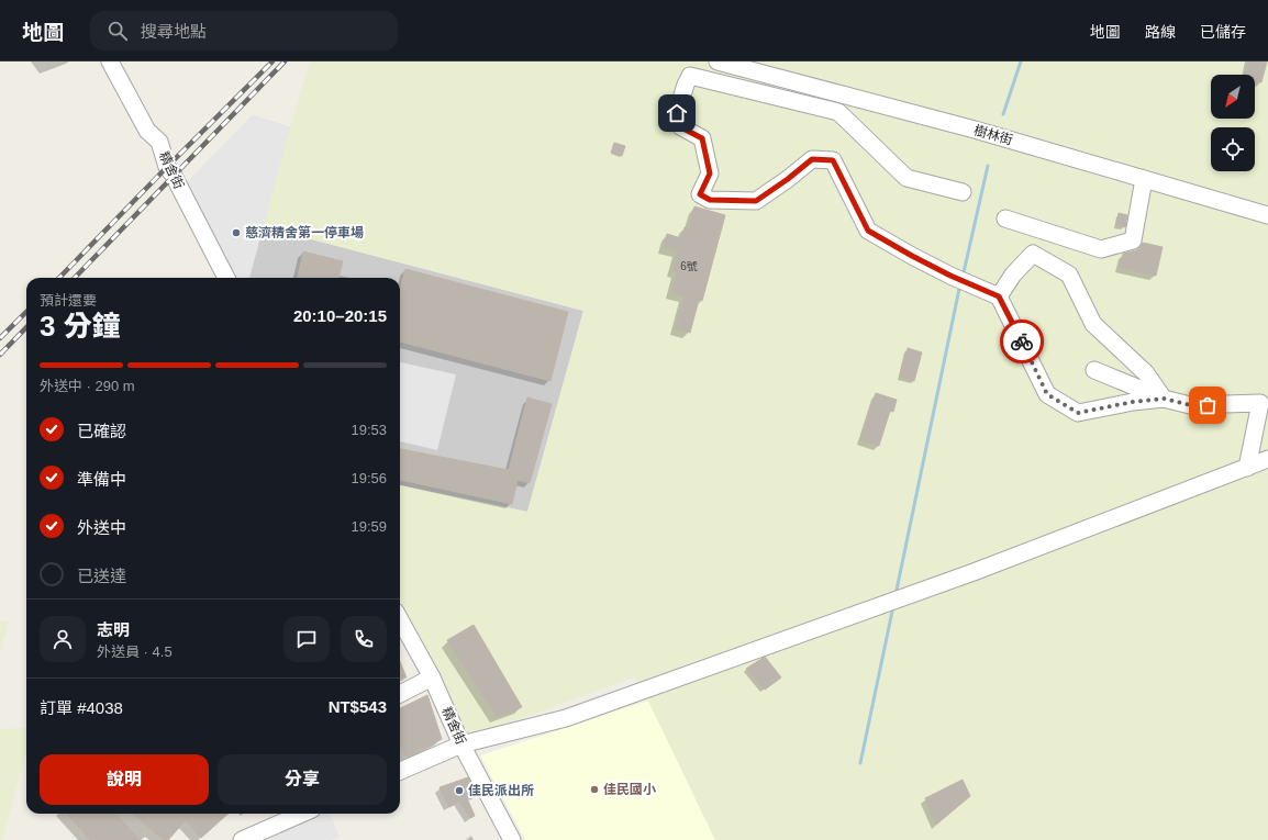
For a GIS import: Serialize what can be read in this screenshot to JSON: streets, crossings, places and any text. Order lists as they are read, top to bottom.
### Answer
{
  "streets": {
    "street": ["樹林街", "精舍街"]
  },
  "places": ["慈濟精舍第一停車場", "佳民國小", "佳民派出所"],
  "house_numbers": ["6號"],
  "north": "bottom left",
  "page": {
    "header": "地圖",
    "search": "搜尋地點",
    "nav": ["地圖", "路線", "已儲存"],
    "heading": ["3 分鐘", "預計還要", "20:10–20:15"],
    "panel": [
      "志明",
      "外送員 · 4.5",
      "訂單 #4038",
      "NT$543"
    ],
    "bar": "外送中 · 290 m",
    "list": [
      ["已確認", "19:53"],
      ["準備中", "19:56"],
      ["外送中", "19:59"],
      "已送達"
    ],
    "buttons": ["說明", "分享"]
  }
}
